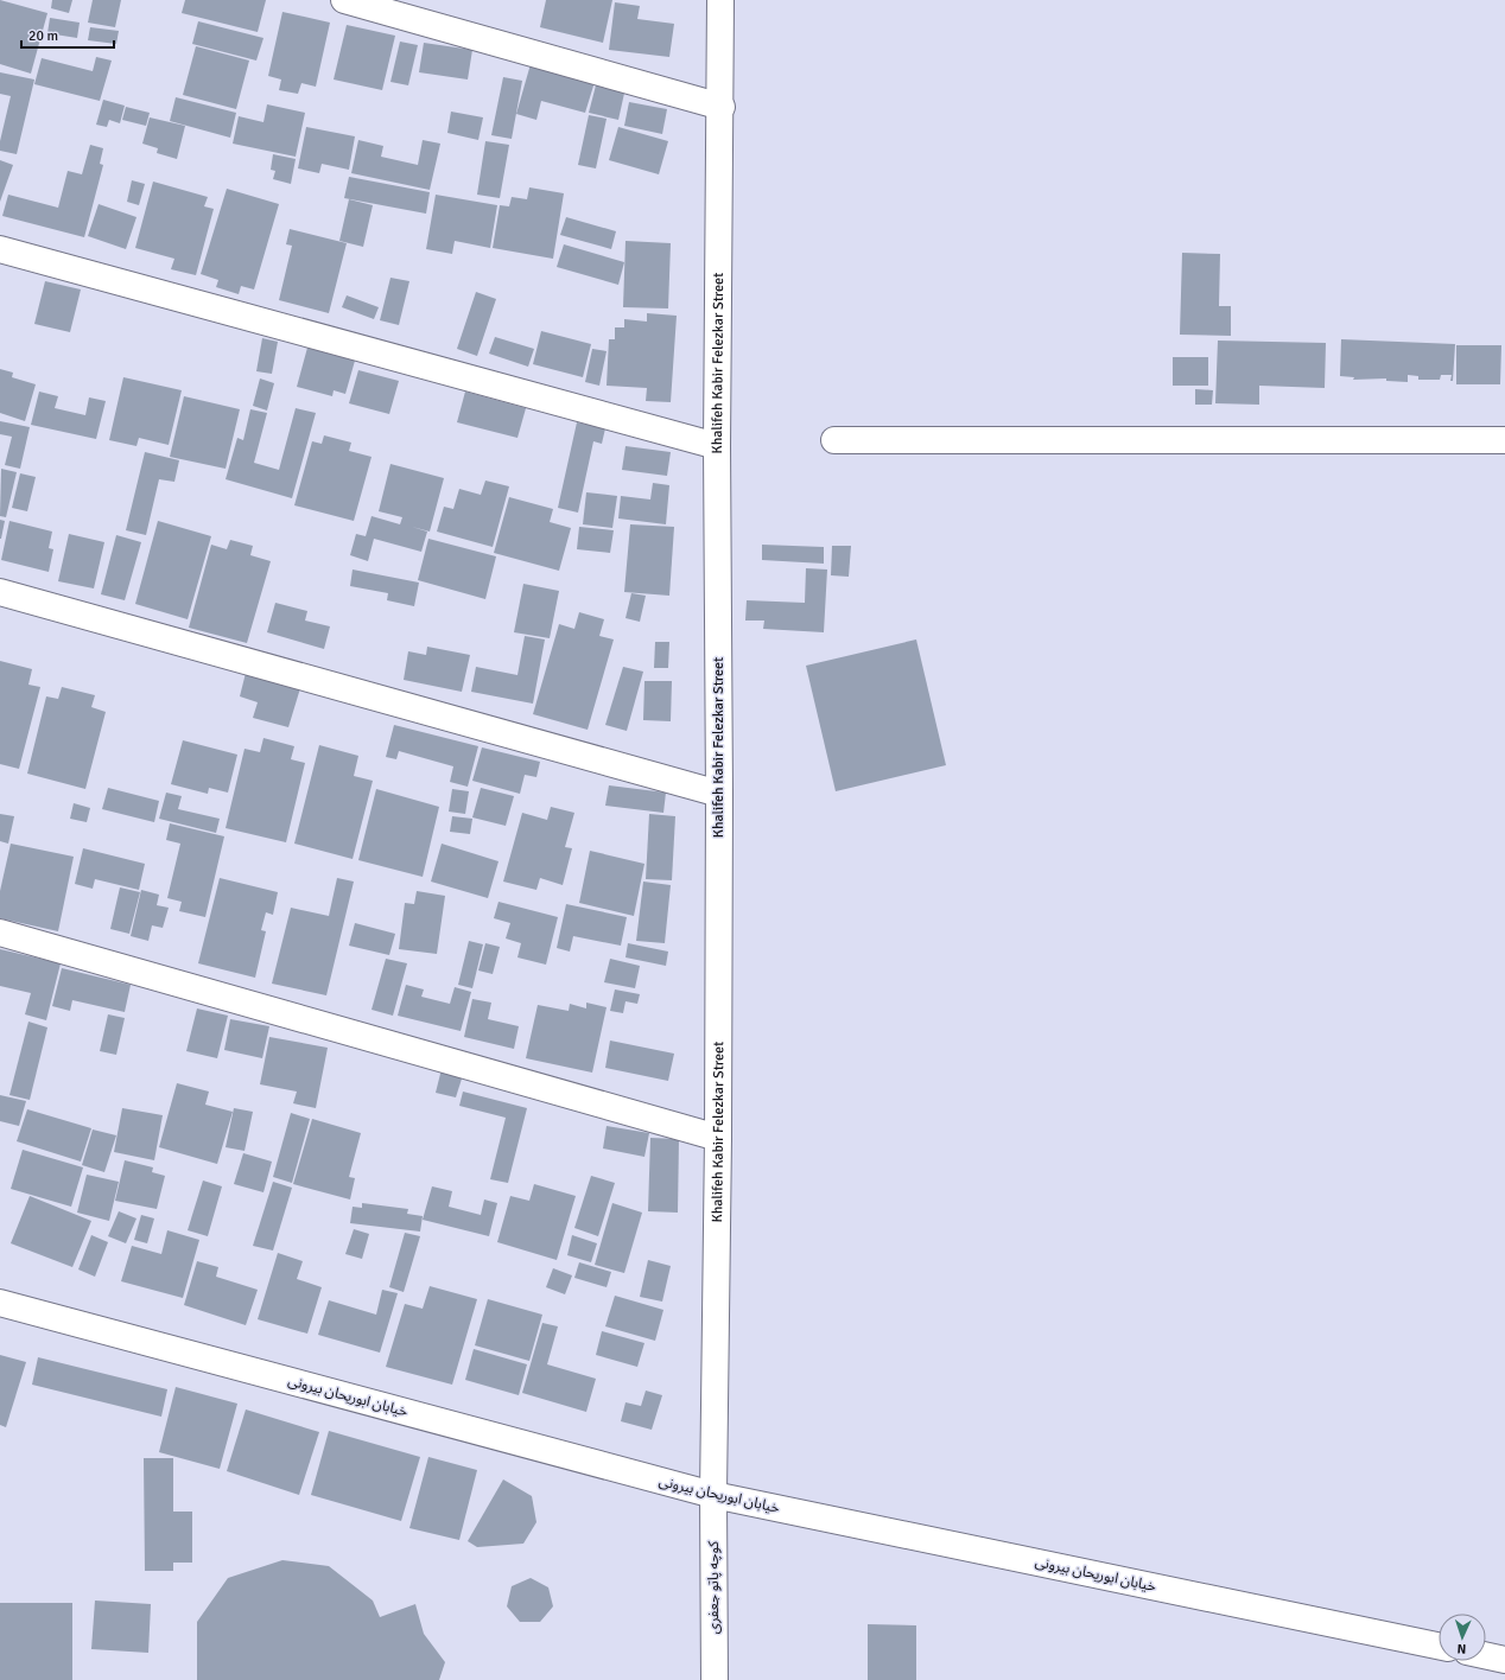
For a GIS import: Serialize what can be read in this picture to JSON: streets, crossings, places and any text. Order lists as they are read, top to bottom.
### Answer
{
  "streets": {
    "street": ["Khalifeh Kabir Felezkar Street", "خیابان ابوریحان بیرونی", "کوچه پاتو جعفری"]
  },
  "crossings": [
    ["Khalifeh Kabir Felezkar Street", "خیابان ابوریحان بیرونی"],
    ["Khalifeh Kabir Felezkar Street", "کوچه پاتو جعفری"],
    ["خیابان ابوریحان بیرونی", "کوچه پاتو جعفری"]
  ],
  "scale_bar": "20 m",
  "north": "bottom"
}
